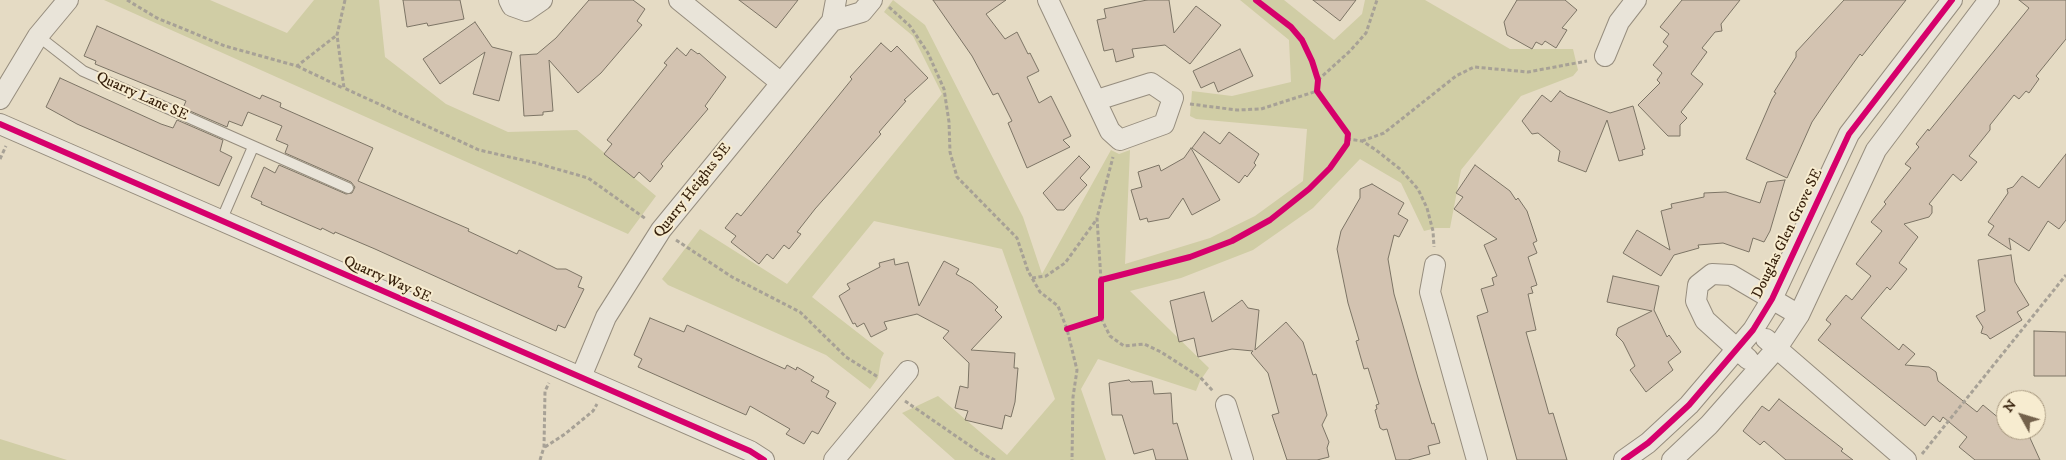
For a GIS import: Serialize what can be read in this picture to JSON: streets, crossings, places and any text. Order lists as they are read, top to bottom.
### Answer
{
  "streets": {
    "street": ["Quarry Heights SE", "Douglas Glen Grove SE", "Quarry Way SE"],
    "lane": ["Quarry Lane SE"]
  },
  "crossings": [
    ["Quarry Heights SE", "Quarry Way SE"]
  ],
  "north": "top left"
}
